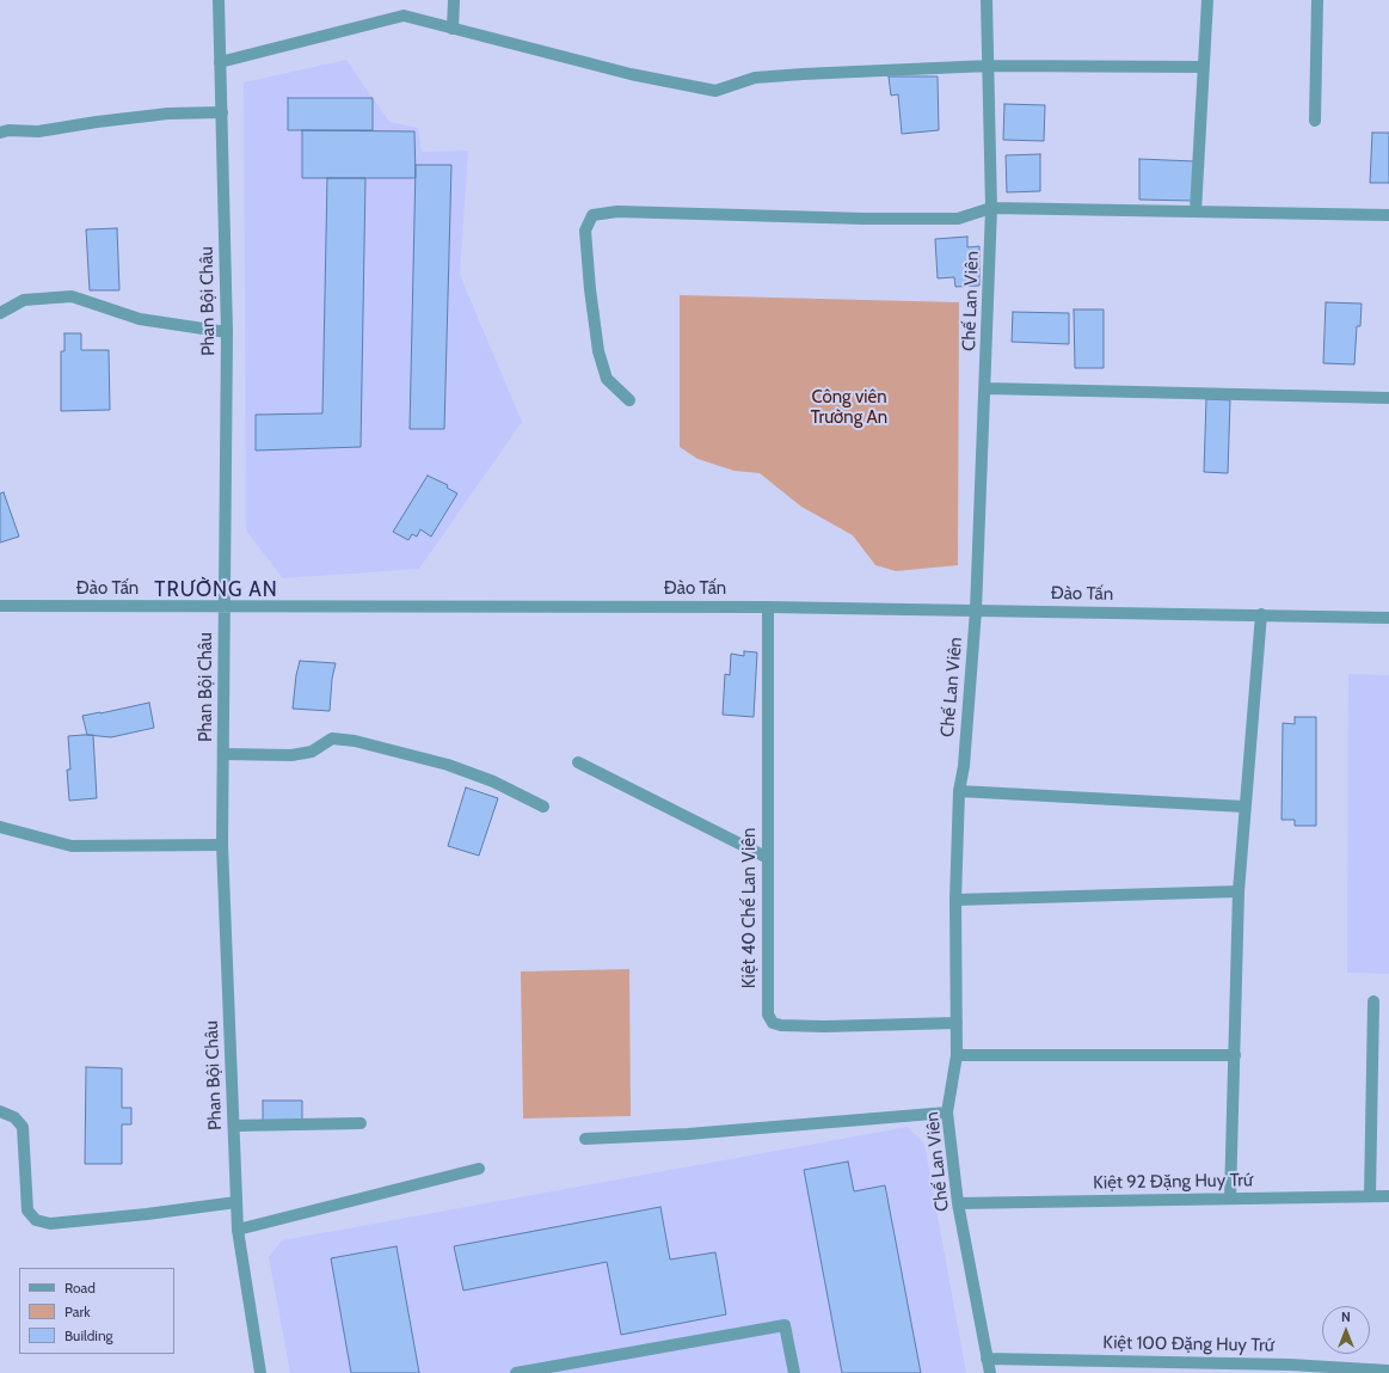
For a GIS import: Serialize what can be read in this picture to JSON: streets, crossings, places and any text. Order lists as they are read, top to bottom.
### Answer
{
  "streets": {
    "street": [
      "Phan Bội Châu",
      "Chế Lan Viên",
      "Đào Tấn",
      "Kiệt 40 Chế Lan Viên",
      "Kiệt 92 Đặng Huy Trứ",
      "Kiệt 100 Đặng Huy Trứ"
    ]
  },
  "crossings": [
    ["Phan Bội Châu", "Đào Tấn"],
    ["Chế Lan Viên", "Đào Tấn"],
    ["Chế Lan Viên", "Kiệt 40 Chế Lan Viên"],
    ["Chế Lan Viên", "Kiệt 92 Đặng Huy Trứ"],
    ["Chế Lan Viên", "Kiệt 100 Đặng Huy Trứ"],
    ["Đào Tấn", "Kiệt 40 Chế Lan Viên"]
  ],
  "districts": ["TRƯỜNG AN"],
  "parks": ["Công viên Trường An"],
  "legend": ["Road", "Park", "Building"],
  "north": "top"
}
